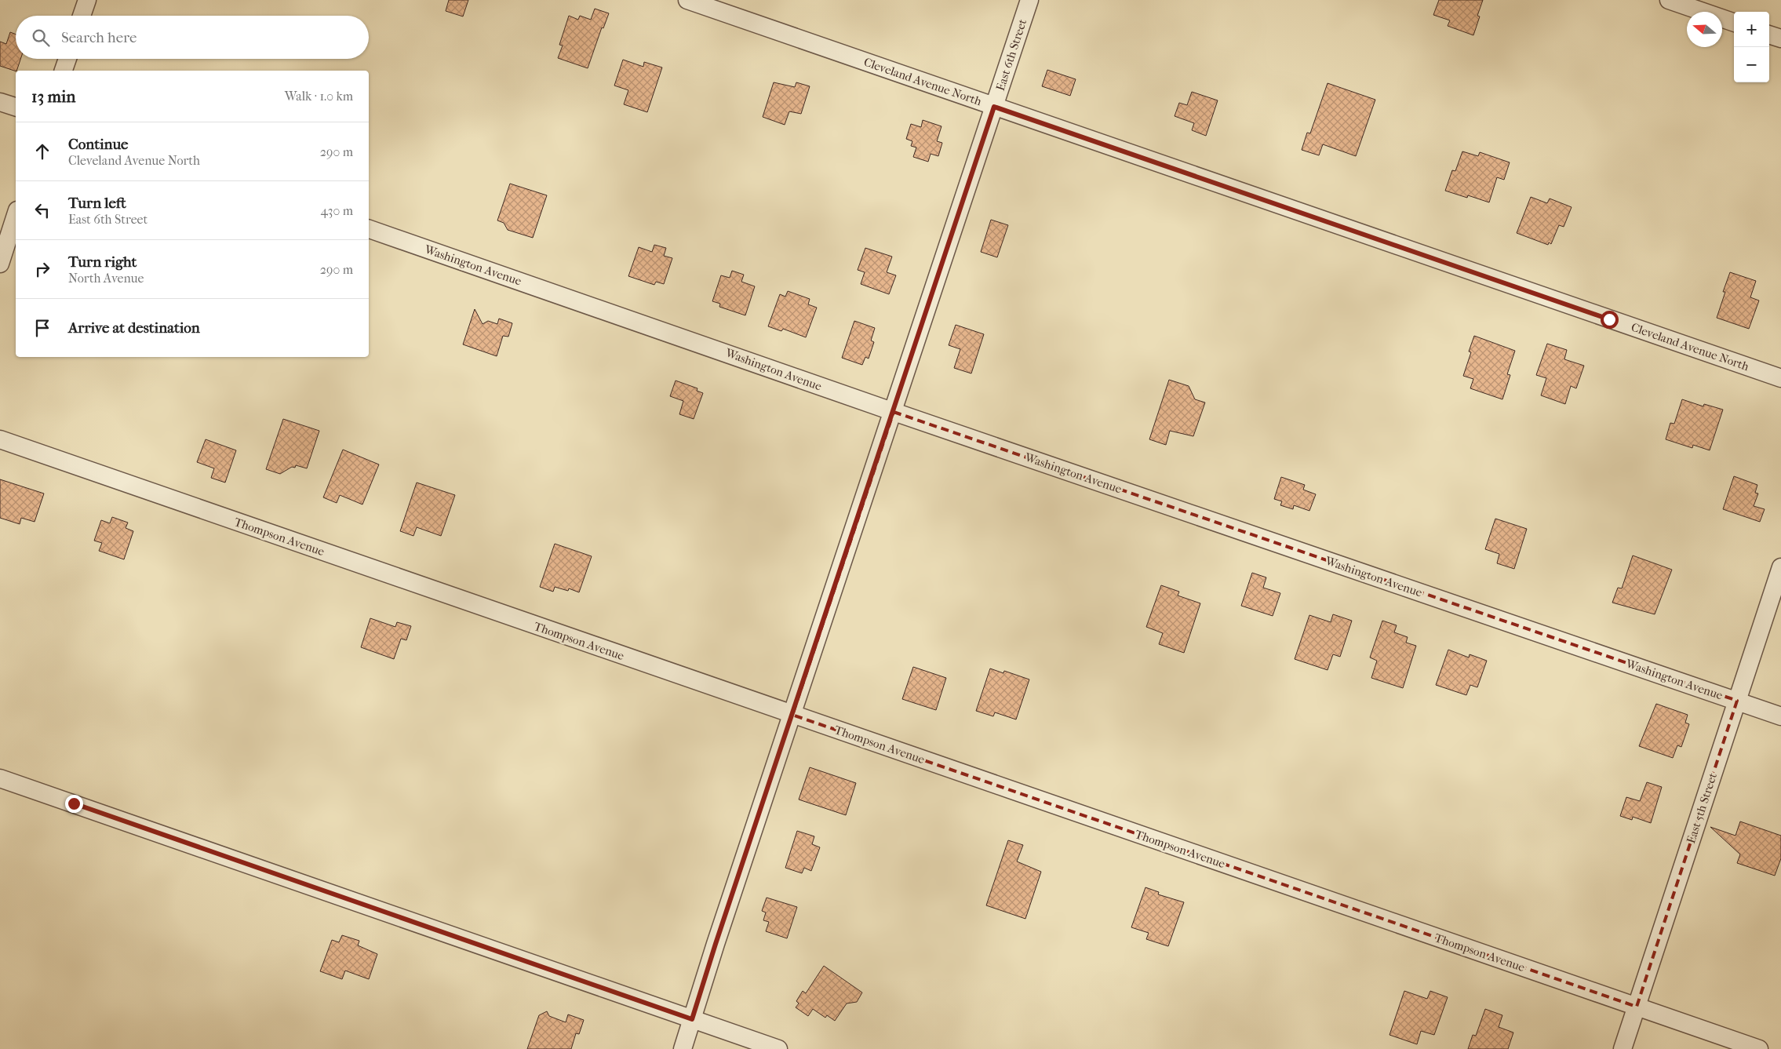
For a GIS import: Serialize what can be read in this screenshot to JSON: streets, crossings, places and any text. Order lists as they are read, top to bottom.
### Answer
{
  "streets": {
    "street": [
      "East 6th Street",
      "Cleveland Avenue North",
      "Washington Avenue",
      "Thompson Avenue",
      "East 5th Street"
    ]
  },
  "crossings": [
    ["East 6th Street", "Cleveland Avenue North"],
    ["East 6th Street", "Washington Avenue"],
    ["East 6th Street", "Thompson Avenue"],
    ["Washington Avenue", "East 5th Street"],
    ["Thompson Avenue", "East 5th Street"]
  ],
  "north": "left",
  "page": {
    "map_buttons": ["+", "−"],
    "search": "Search here",
    "heading": ["13 min", "Walk · 1.0 km"],
    "list": [
      ["Continue", "Cleveland Avenue North", "290 m"],
      ["Turn left", "East 6th Street", "430 m"],
      ["Turn right", "North Avenue", "290 m"],
      "Arrive at destination"
    ]
  }
}
